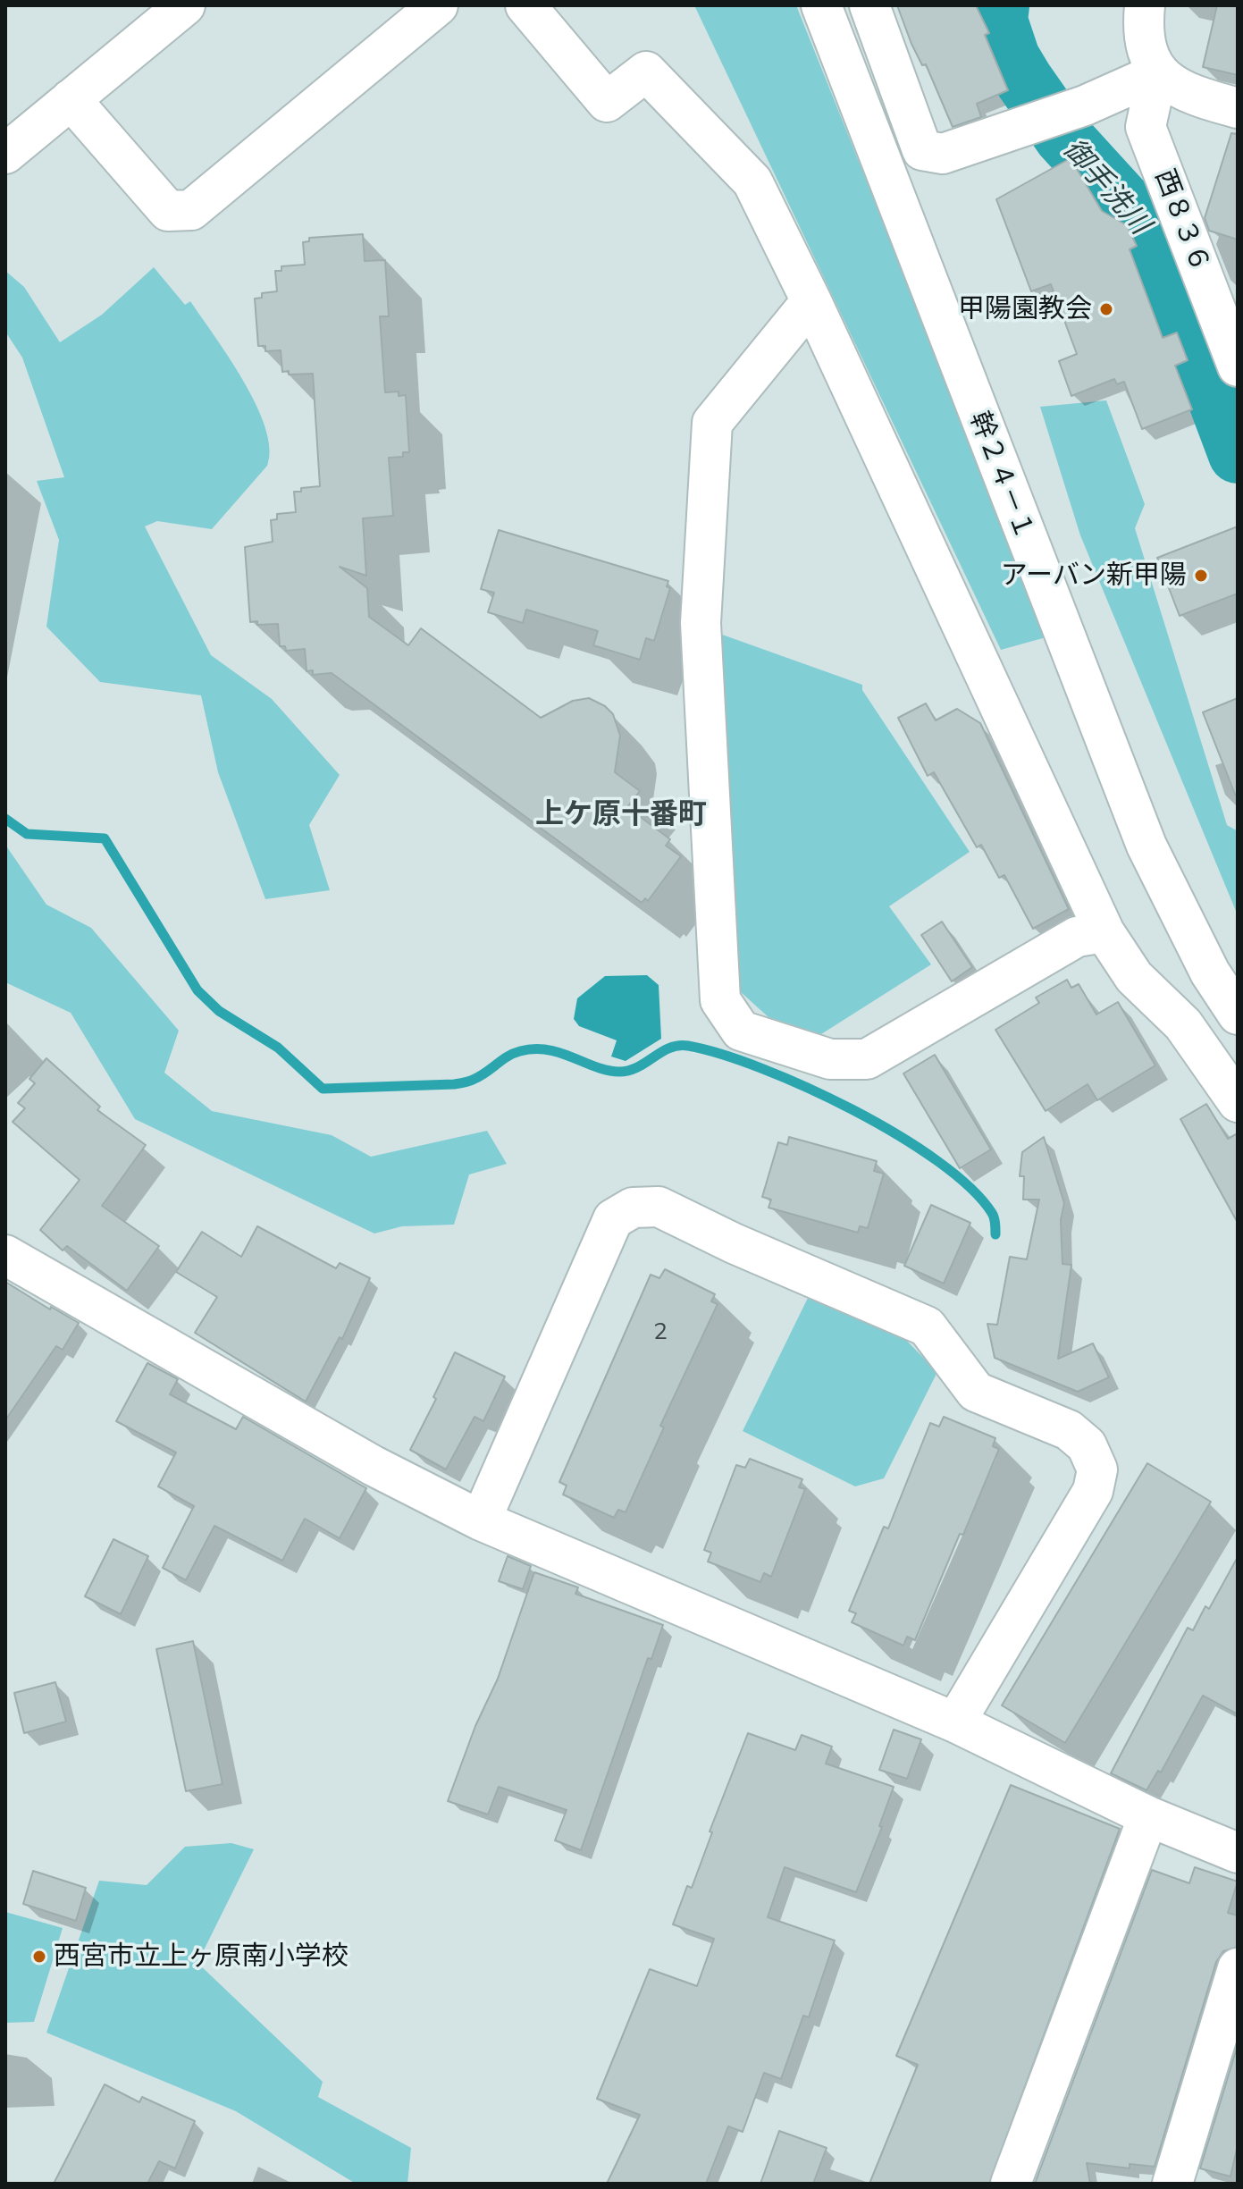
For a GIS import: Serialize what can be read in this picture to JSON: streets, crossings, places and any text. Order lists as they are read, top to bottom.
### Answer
{
  "streets": {
    "street": ["西８３６", "幹２４－１"]
  },
  "districts": ["上ケ原十番町"],
  "water": ["御手洗川"],
  "places": ["甲陽園教会", "アーバン新甲陽", "西宮市立上ヶ原南小学校"],
  "house_numbers": ["2"]
}
